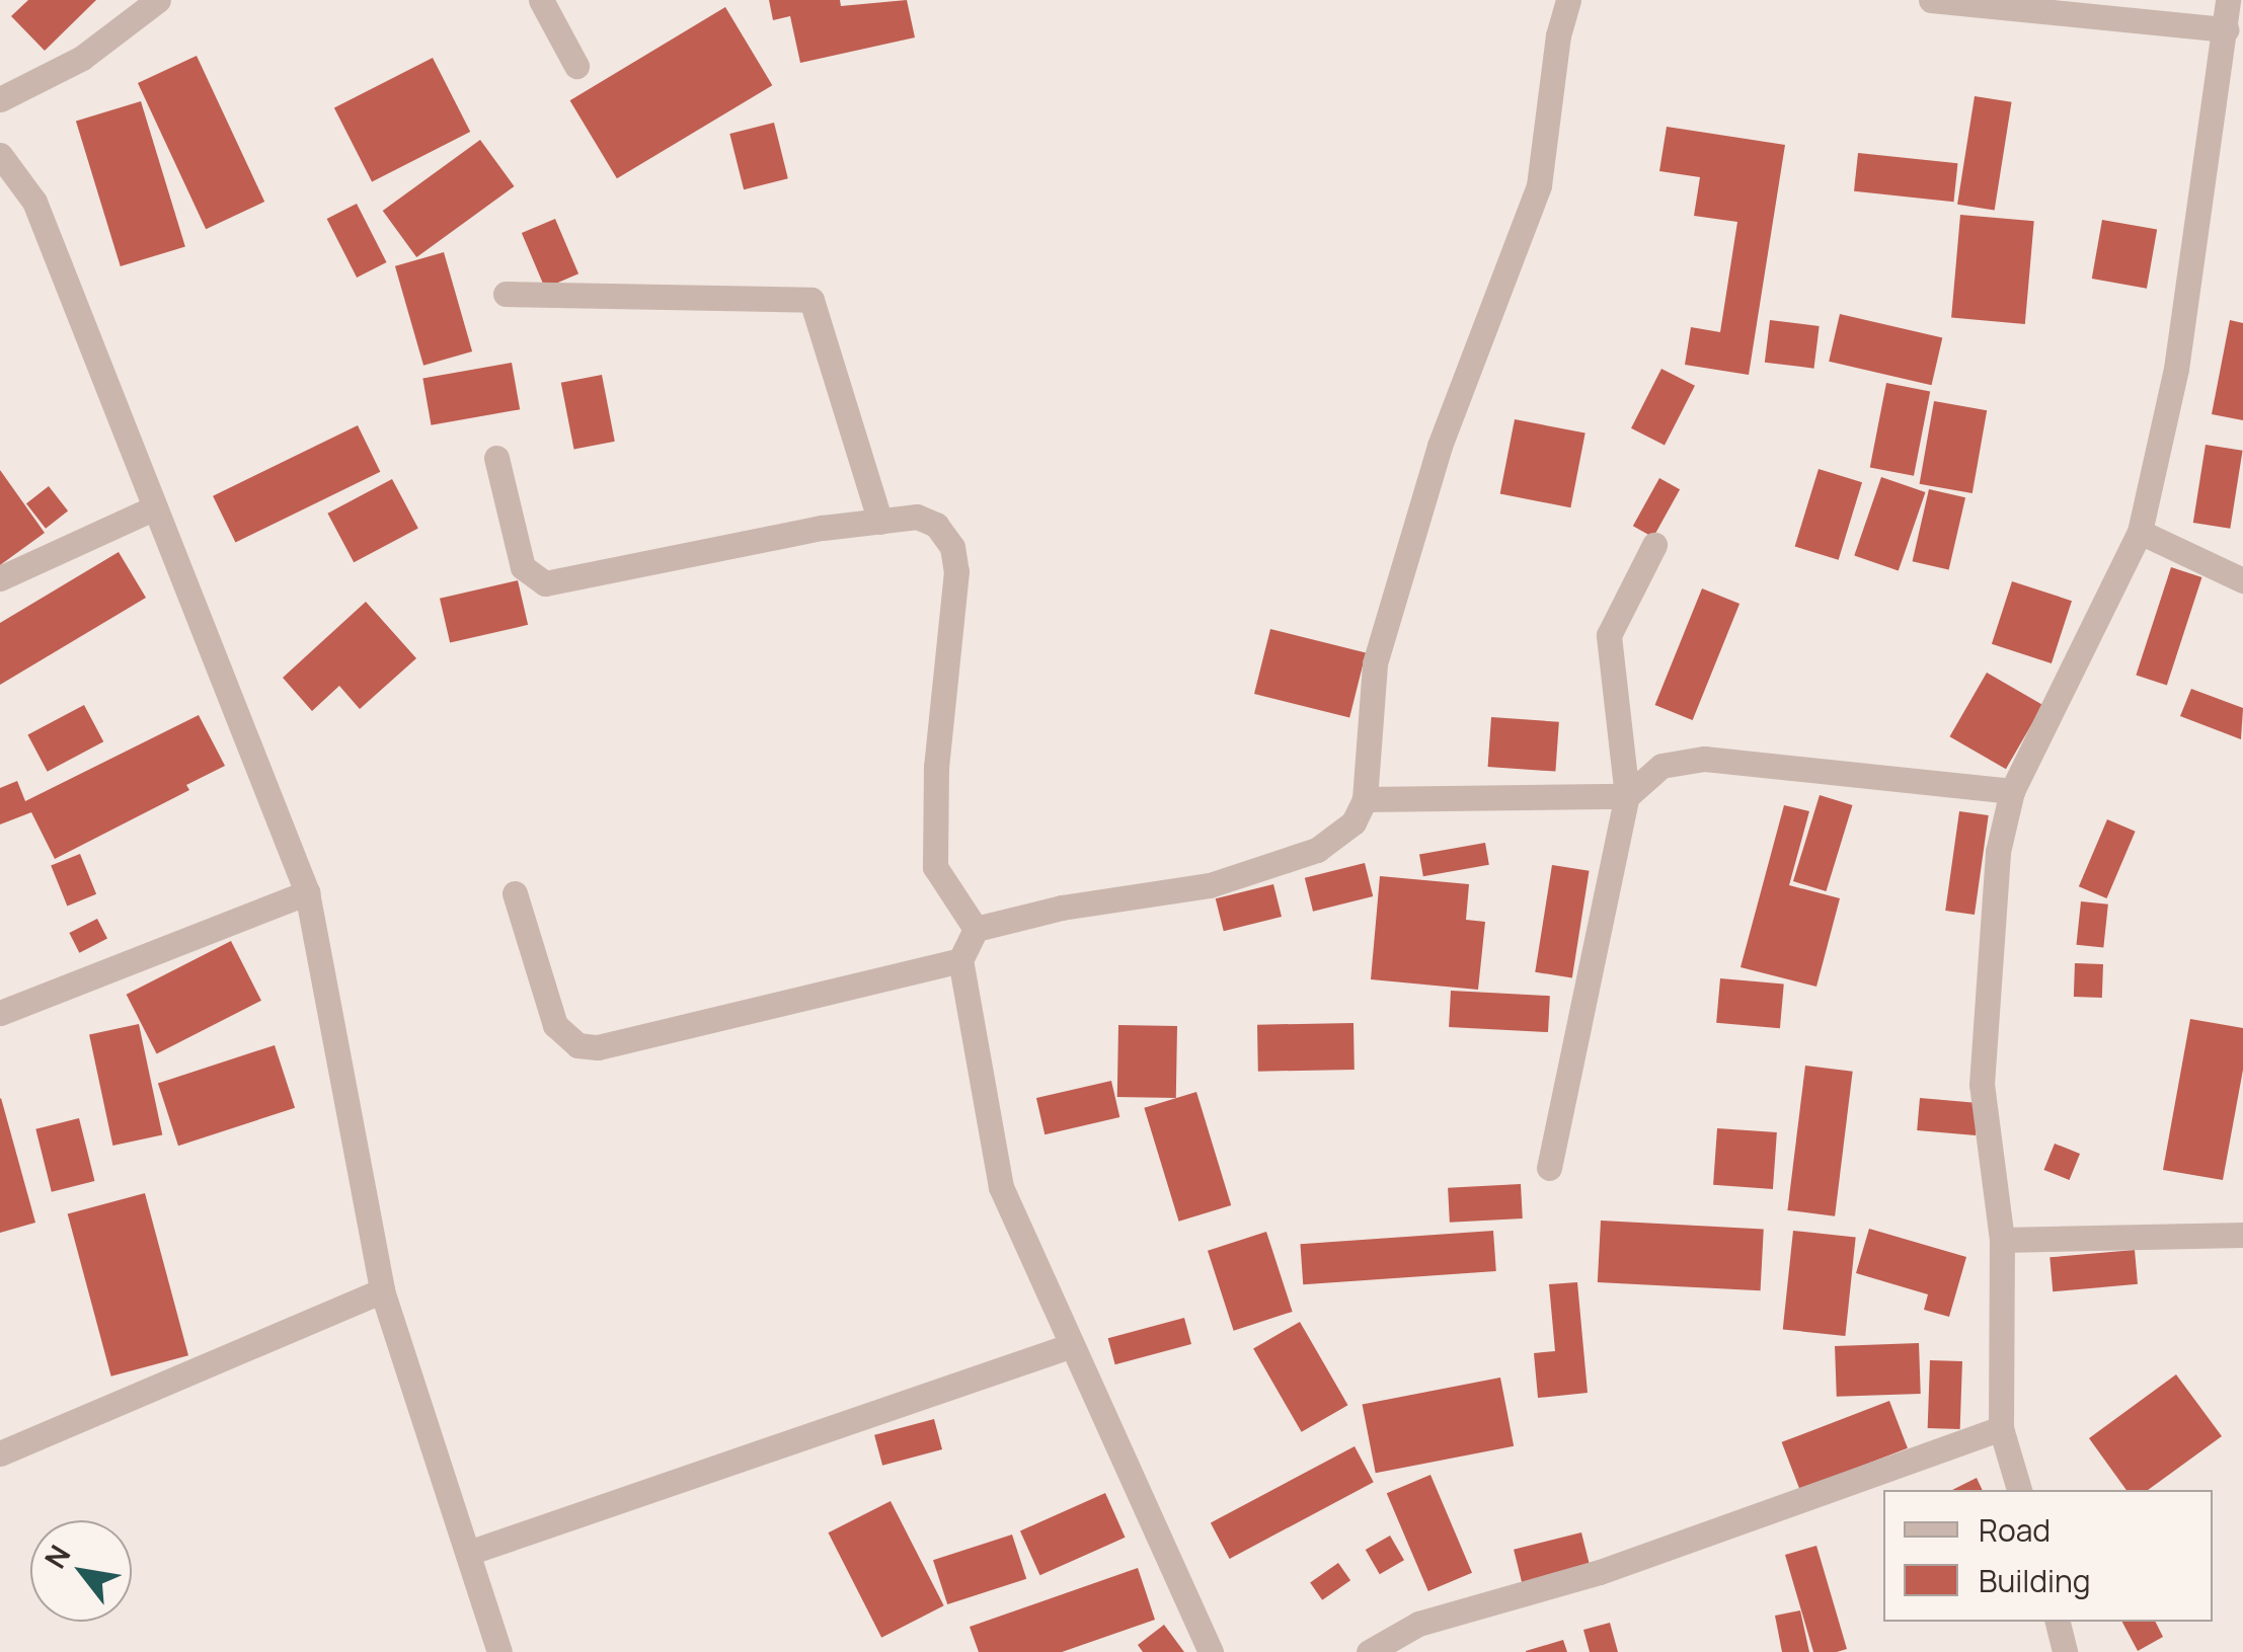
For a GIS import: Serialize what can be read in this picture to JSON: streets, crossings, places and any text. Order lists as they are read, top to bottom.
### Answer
{
  "legend": ["Road", "Building"],
  "north": "top left"
}
